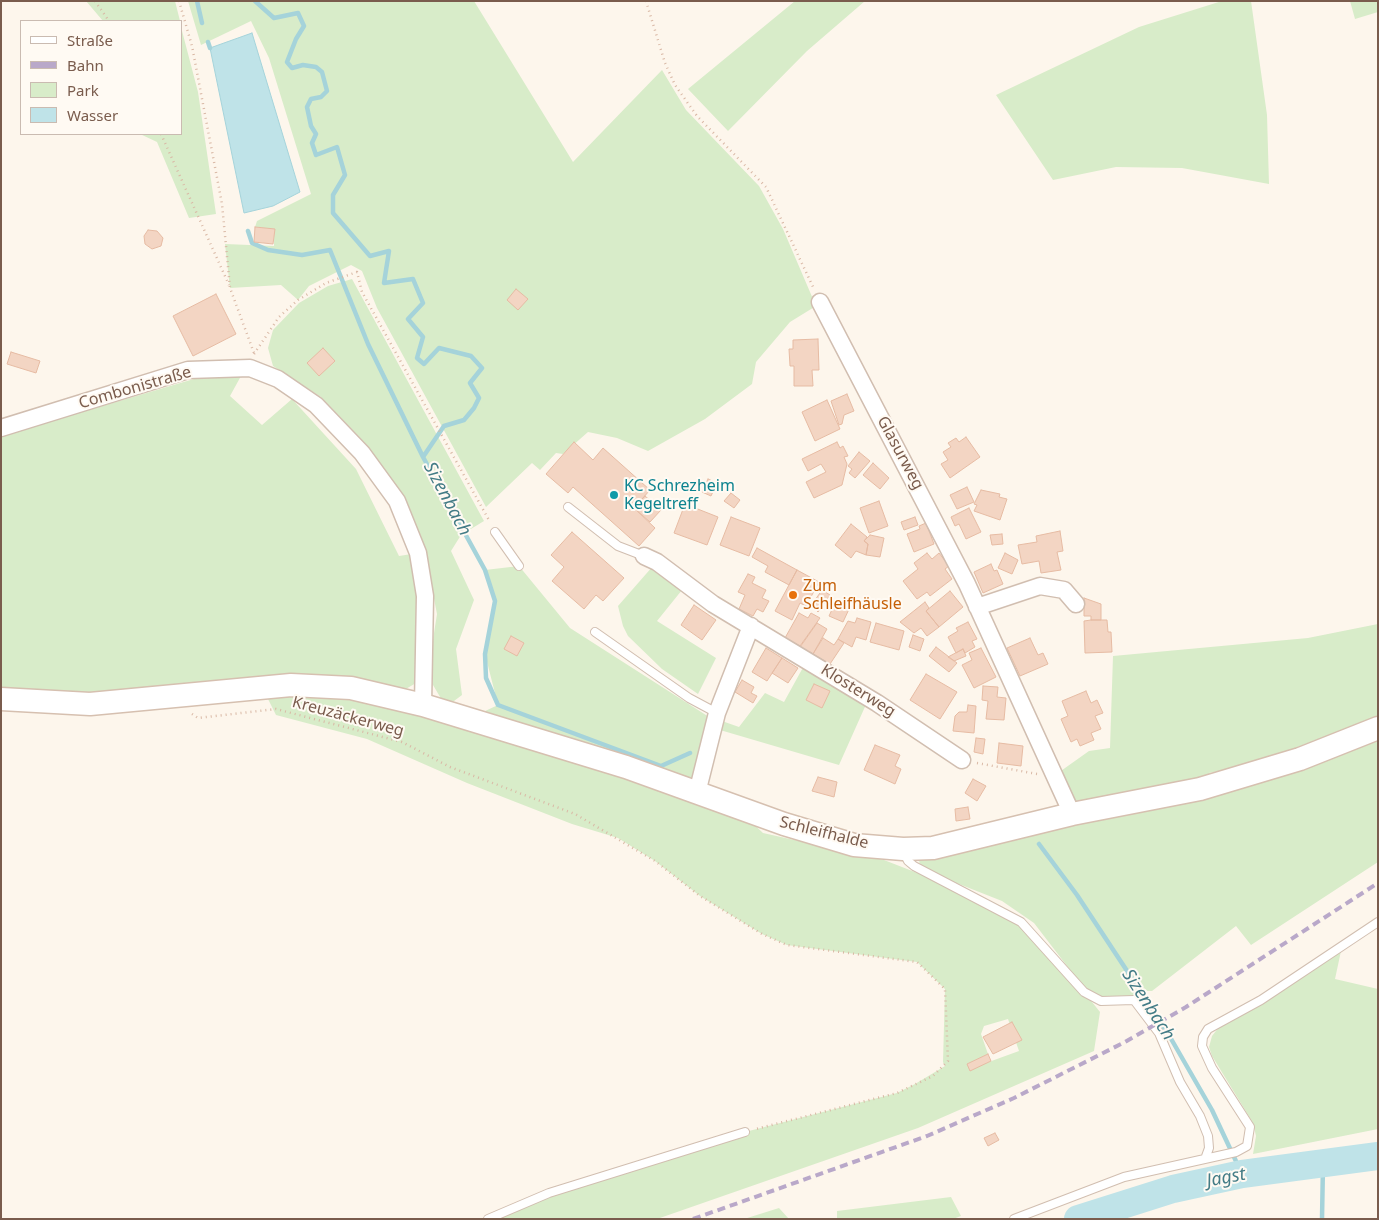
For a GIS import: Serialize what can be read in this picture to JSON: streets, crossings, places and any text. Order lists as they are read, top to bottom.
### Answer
{
  "streets": {
    "main road": ["Schleifhalde"],
    "street": ["Combonistraße", "Glasurweg", "Klosterweg"],
    "path": ["Kreuzäckerweg"]
  },
  "crossings": [
    ["Combonistraße", "Schleifhalde"],
    ["Glasurweg", "Schleifhalde"],
    ["Kreuzäckerweg", "Schleifhalde"]
  ],
  "water": ["Sizenbach", "Jagst"],
  "places": ["KC Schrezheim Kegeltreff", "Zum Schleifhäusle"],
  "legend": [
    "Straße",
    "Bahn",
    "Park",
    "Wasser"
  ]
}
